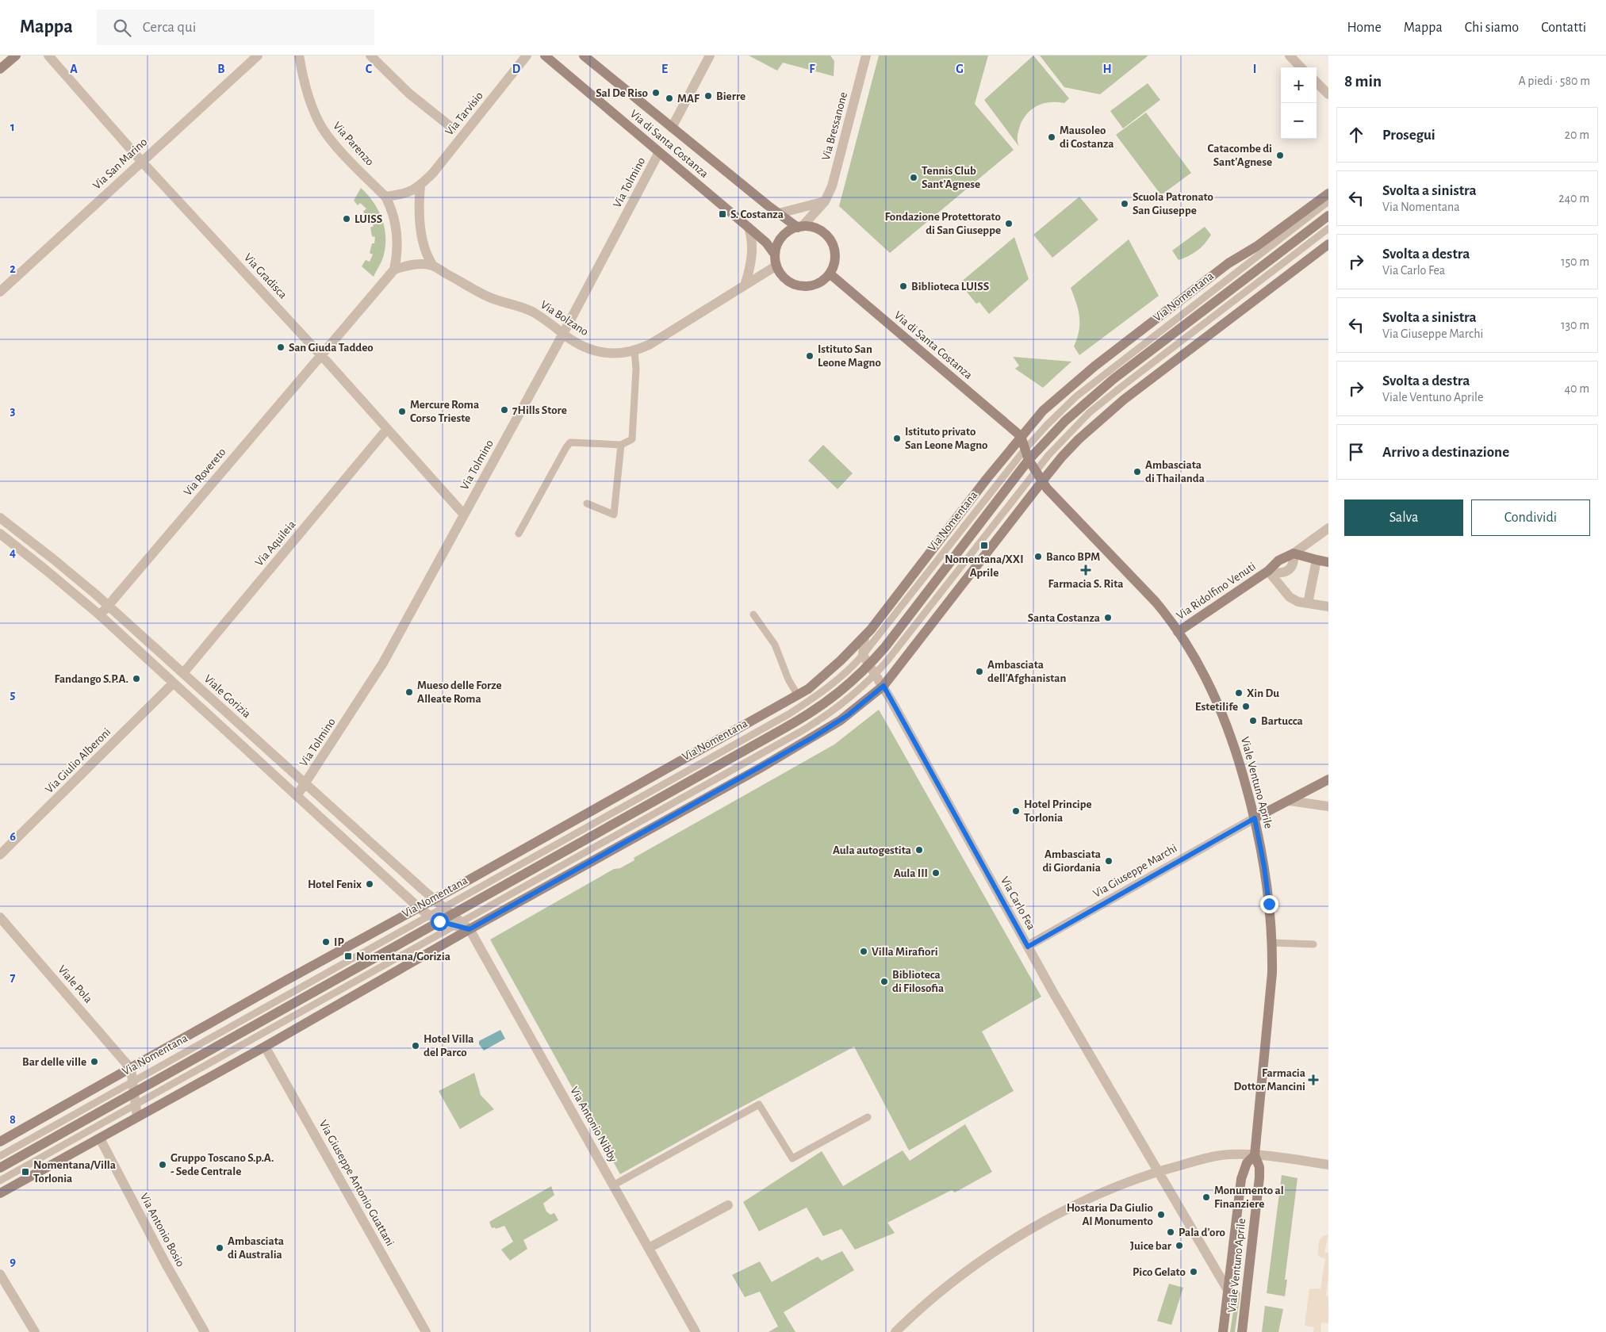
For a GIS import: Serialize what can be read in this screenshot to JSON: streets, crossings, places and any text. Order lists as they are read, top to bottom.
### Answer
{
  "streets": {
    "street": [
      "Via Tarvisio",
      "Via Bressanone",
      "Via Parenzo",
      "Via di Santa Costanza",
      "Via San Marino",
      "Via Tolmino",
      "Via Gradisca",
      "Via Nomentana",
      "Via Bolzano",
      "Via Rovereto",
      "Via Aquileia",
      "Via Ridolfino Venuti",
      "Viale Gorizia",
      "Via Giulio Alberoni",
      "Viale Ventuno Aprile",
      "Via Giuseppe Marchi",
      "Via Carlo Fea",
      "Viale Pola",
      "Via Antonio Nibby",
      "Via Giuseppe Antonio Guattani",
      "Via Antonio Bosio"
    ]
  },
  "crossings": [
    ["Via Bressanone", "Via di Santa Costanza"],
    ["Via Bressanone", "Via Bolzano"],
    ["Via di Santa Costanza", "Via Tolmino"],
    ["Via di Santa Costanza", "Via Nomentana"],
    ["Via di Santa Costanza", "Via Bolzano"],
    ["Via di Santa Costanza", "Viale Ventuno Aprile"],
    ["Via San Marino", "Via Gradisca"],
    ["Via Tolmino", "Via Gradisca"],
    ["Via Tolmino", "Via Bolzano"],
    ["Via Tolmino", "Viale Gorizia"],
    ["Via Gradisca", "Via Rovereto"],
    ["Via Gradisca", "Via Aquileia"],
    ["Via Nomentana", "Viale Gorizia"],
    ["Via Nomentana", "Viale Ventuno Aprile"],
    ["Via Nomentana", "Via Carlo Fea"],
    ["Via Nomentana", "Viale Pola"],
    ["Via Nomentana", "Via Antonio Nibby"],
    ["Via Rovereto", "Viale Gorizia"],
    ["Via Aquileia", "Viale Gorizia"],
    ["Via Ridolfino Venuti", "Viale Ventuno Aprile"],
    ["Viale Gorizia", "Via Antonio Nibby"],
    ["Viale Ventuno Aprile", "Via Giuseppe Marchi"],
    ["Viale Ventuno Aprile", "Via Carlo Fea"],
    ["Via Giuseppe Marchi", "Via Carlo Fea"]
  ],
  "places": {
    "other": [
      "Sal De Riso",
      "Bierre",
      "MAF",
      "Mausoleo di Costanza",
      "Catacombe di Sant'Agnese",
      "Tennis Club Sant'Agnese",
      "Scuola Patronato San Giuseppe",
      "LUISS",
      "Fondazione Protettorato di San Giuseppe",
      "Biblioteca LUISS",
      "San Giuda Taddeo",
      "Istituto San Leone Magno",
      "7Hills Store",
      "Mercure Roma Corso Trieste",
      "Istituto privato San Leone Magno",
      "Ambasciata di Thailanda",
      "Banco BPM",
      "Santa Costanza",
      "Ambasciata dell'Afghanistan",
      "Fandango S.P.A.",
      "Mueso delle Forze Alleate Roma",
      "Xin Du",
      "Estetilife",
      "Bartucca",
      "Hotel Principe Torlonia",
      "Aula autogestita",
      "Ambasciata di Giordania",
      "Aula III",
      "Hotel Fenix",
      "IP",
      "Villa Mirafiori",
      "Biblioteca di Filosofia",
      "Hotel Villa del Parco",
      "Bar delle ville",
      "Gruppo Toscano S.p.A. - Sede Centrale",
      "Monumento al Finanziere",
      "Hostaria Da Giulio Al Monumento",
      "Pala d'oro",
      "Juice bar",
      "Ambasciata di Australia",
      "Pico Gelato"
    ],
    "transit": [
      "S. Costanza",
      "Nomentana/XXI Aprile",
      "Nomentana/Gorizia",
      "Nomentana/Villa Torlonia"
    ],
    "health": ["Farmacia S. Rita", "Farmacia Dottor Mancini"]
  },
  "page": {
    "header": "Mappa",
    "search": "Cerca qui",
    "nav": [
      "Home",
      "Mappa",
      "Chi siamo",
      "Contatti"
    ],
    "heading": ["8 min", "A piedi · 580 m"],
    "map_buttons": ["+", "−"],
    "list": [
      ["Prosegui", "20 m"],
      ["Svolta a sinistra", "Via Nomentana", "240 m"],
      ["Svolta a destra", "Via Carlo Fea", "150 m"],
      ["Svolta a sinistra", "Via Giuseppe Marchi", "130 m"],
      ["Svolta a destra", "Viale Ventuno Aprile", "40 m"],
      "Arrivo a destinazione"
    ],
    "buttons": ["Salva", "Condividi"]
  },
  "grid": {
    "columns": [
      "A",
      "B",
      "C",
      "D",
      "E",
      "F",
      "G",
      "H",
      "I"
    ],
    "rows": [
      "1",
      "2",
      "3",
      "4",
      "5",
      "6",
      "7",
      "8",
      "9"
    ]
  }
}
